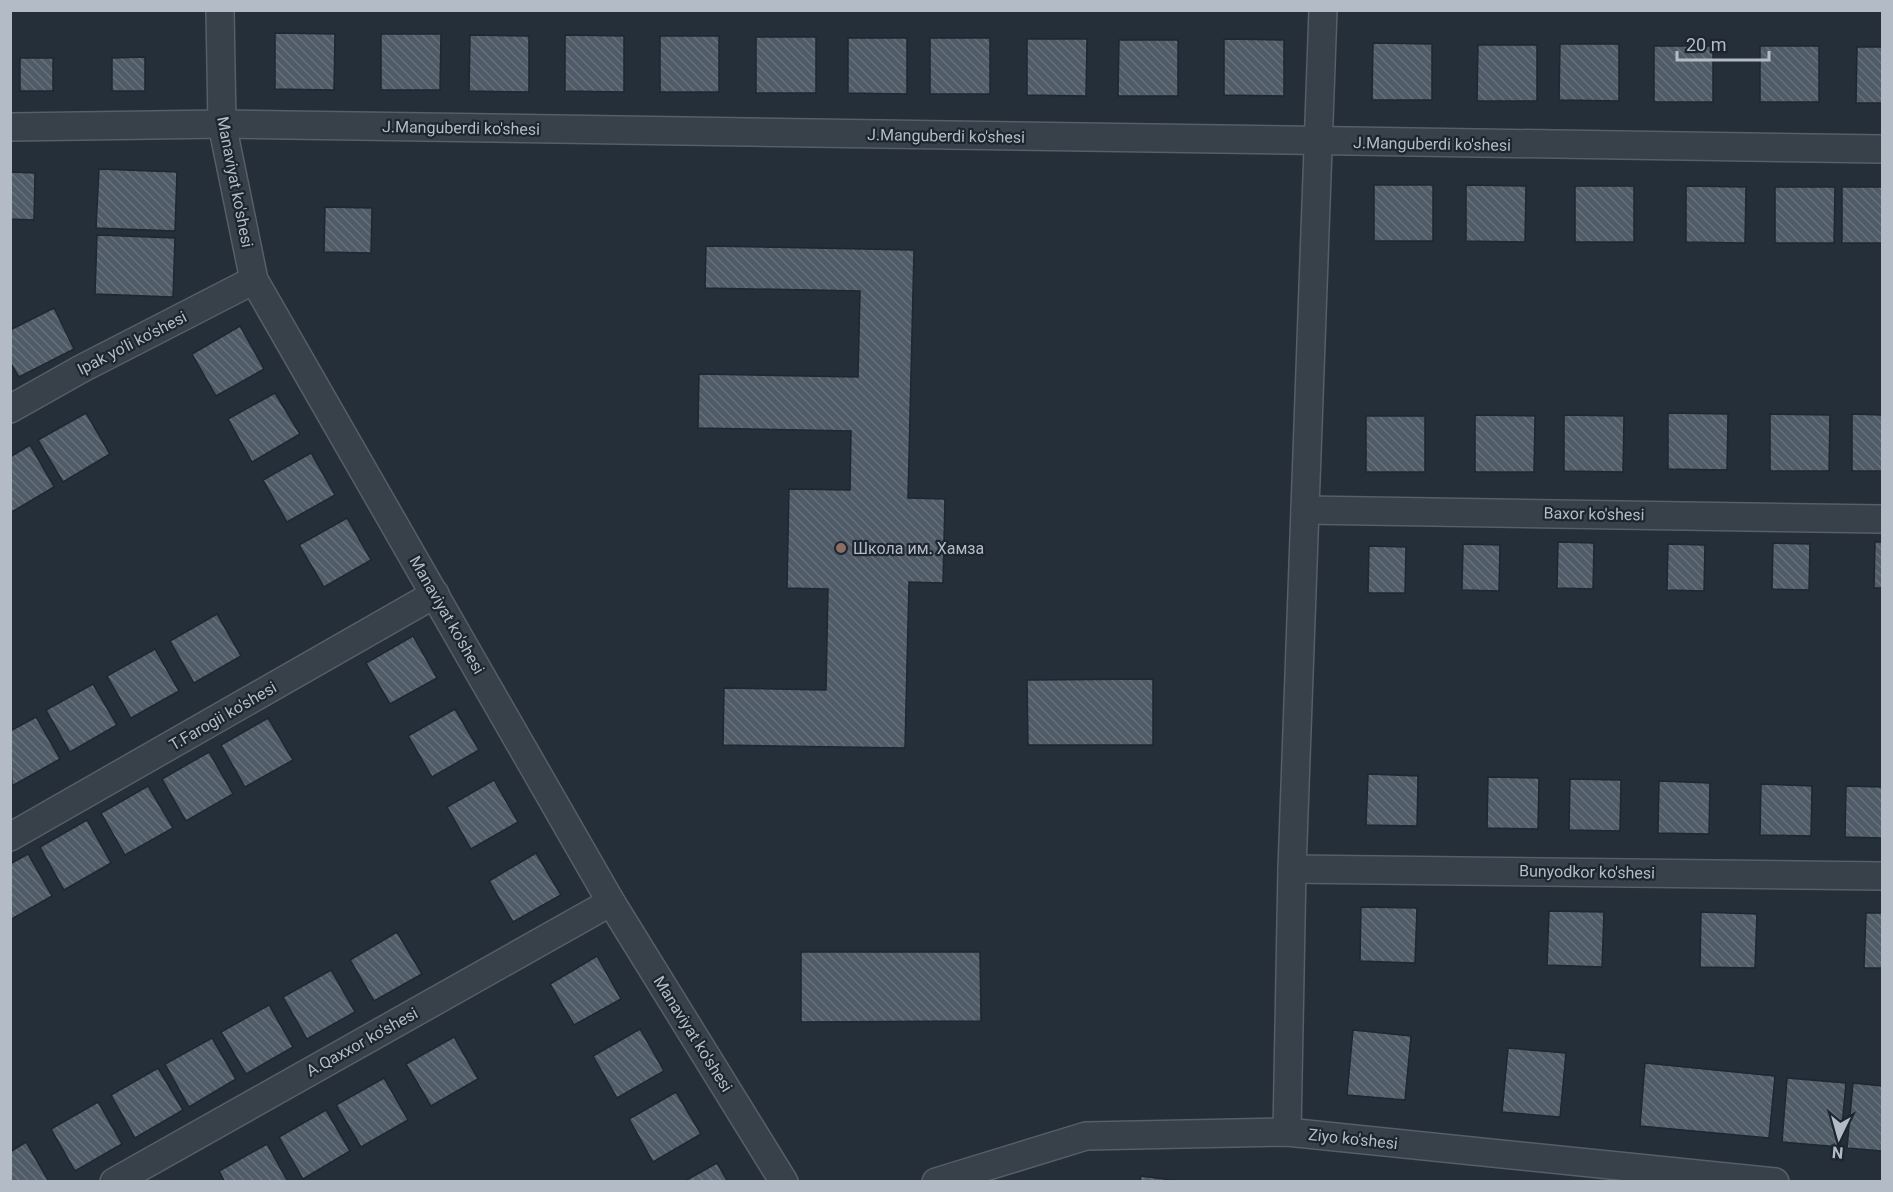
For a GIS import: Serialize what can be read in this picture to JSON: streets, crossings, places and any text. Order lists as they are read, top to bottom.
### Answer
{
  "streets": {
    "street": [
      "J.Manguberdi ko'shesi",
      "Manaviyat ko'shesi",
      "Ipak yo'li ko'shesi",
      "Baxor ko'shesi",
      "T.Farogii ko'shesi",
      "Bunyodkor ko'shesi",
      "A.Qaxxor ko'shesi",
      "Ziyo ko'shesi"
    ]
  },
  "crossings": [
    ["J.Manguberdi ko'shesi", "Manaviyat ko'shesi"],
    ["Manaviyat ko'shesi", "Ipak yo'li ko'shesi"],
    ["Manaviyat ko'shesi", "T.Farogii ko'shesi"],
    ["Manaviyat ko'shesi", "A.Qaxxor ko'shesi"]
  ],
  "places": ["Школа им. Хамза"],
  "scale_bar": "20 m",
  "north": "bottom"
}
